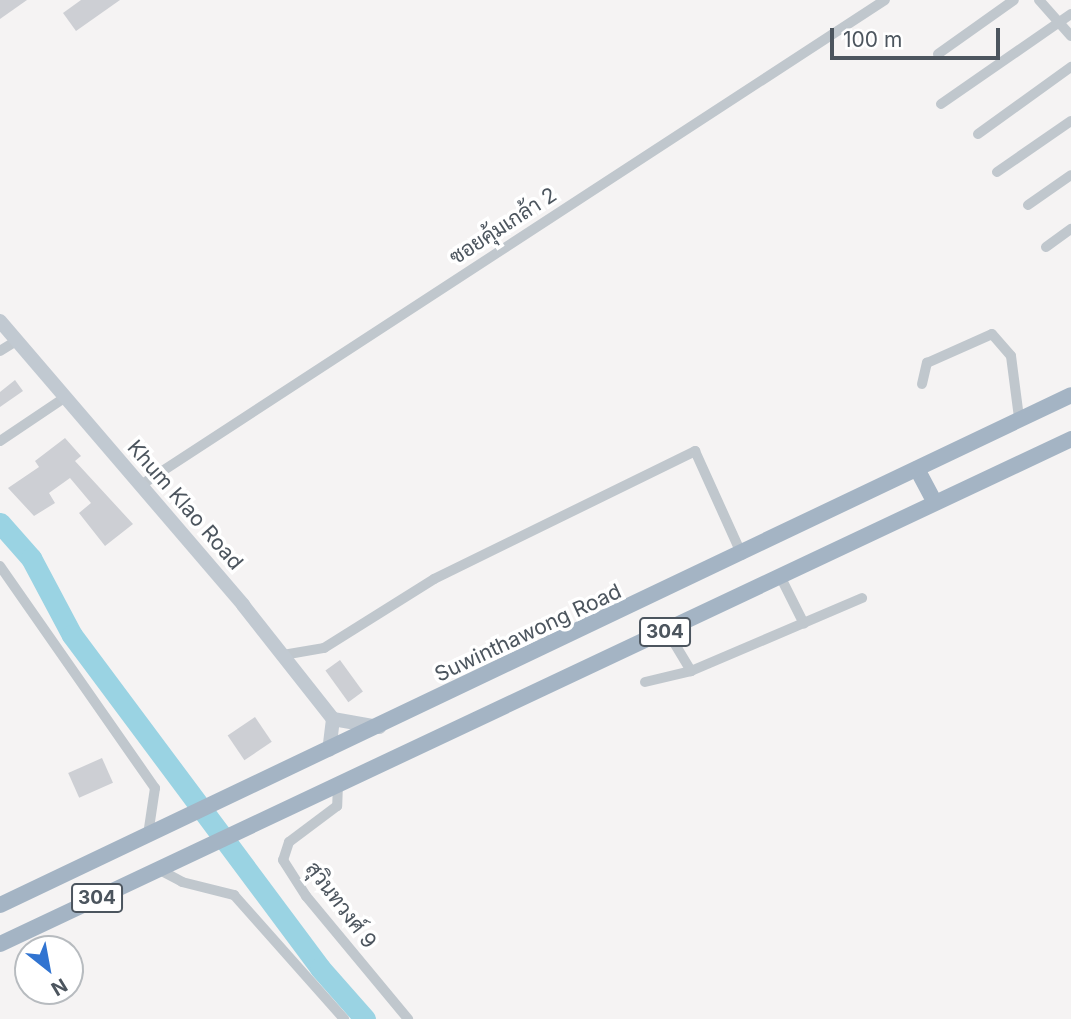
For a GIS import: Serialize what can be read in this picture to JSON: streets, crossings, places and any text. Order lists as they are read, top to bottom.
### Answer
{
  "streets": {
    "highway": ["304", "Suwinthawong Road"],
    "main road": ["Khum Klao Road"],
    "street": ["ซอยคุ้มเกล้า 2", "สุวินทวงศ์ 9"]
  },
  "crossings": [
    ["ซอยคุ้มเกล้า 2", "Khum Klao Road"],
    ["304", "สุวินทวงศ์ 9"]
  ],
  "scale_bar": "100 m",
  "north": "bottom right"
}
